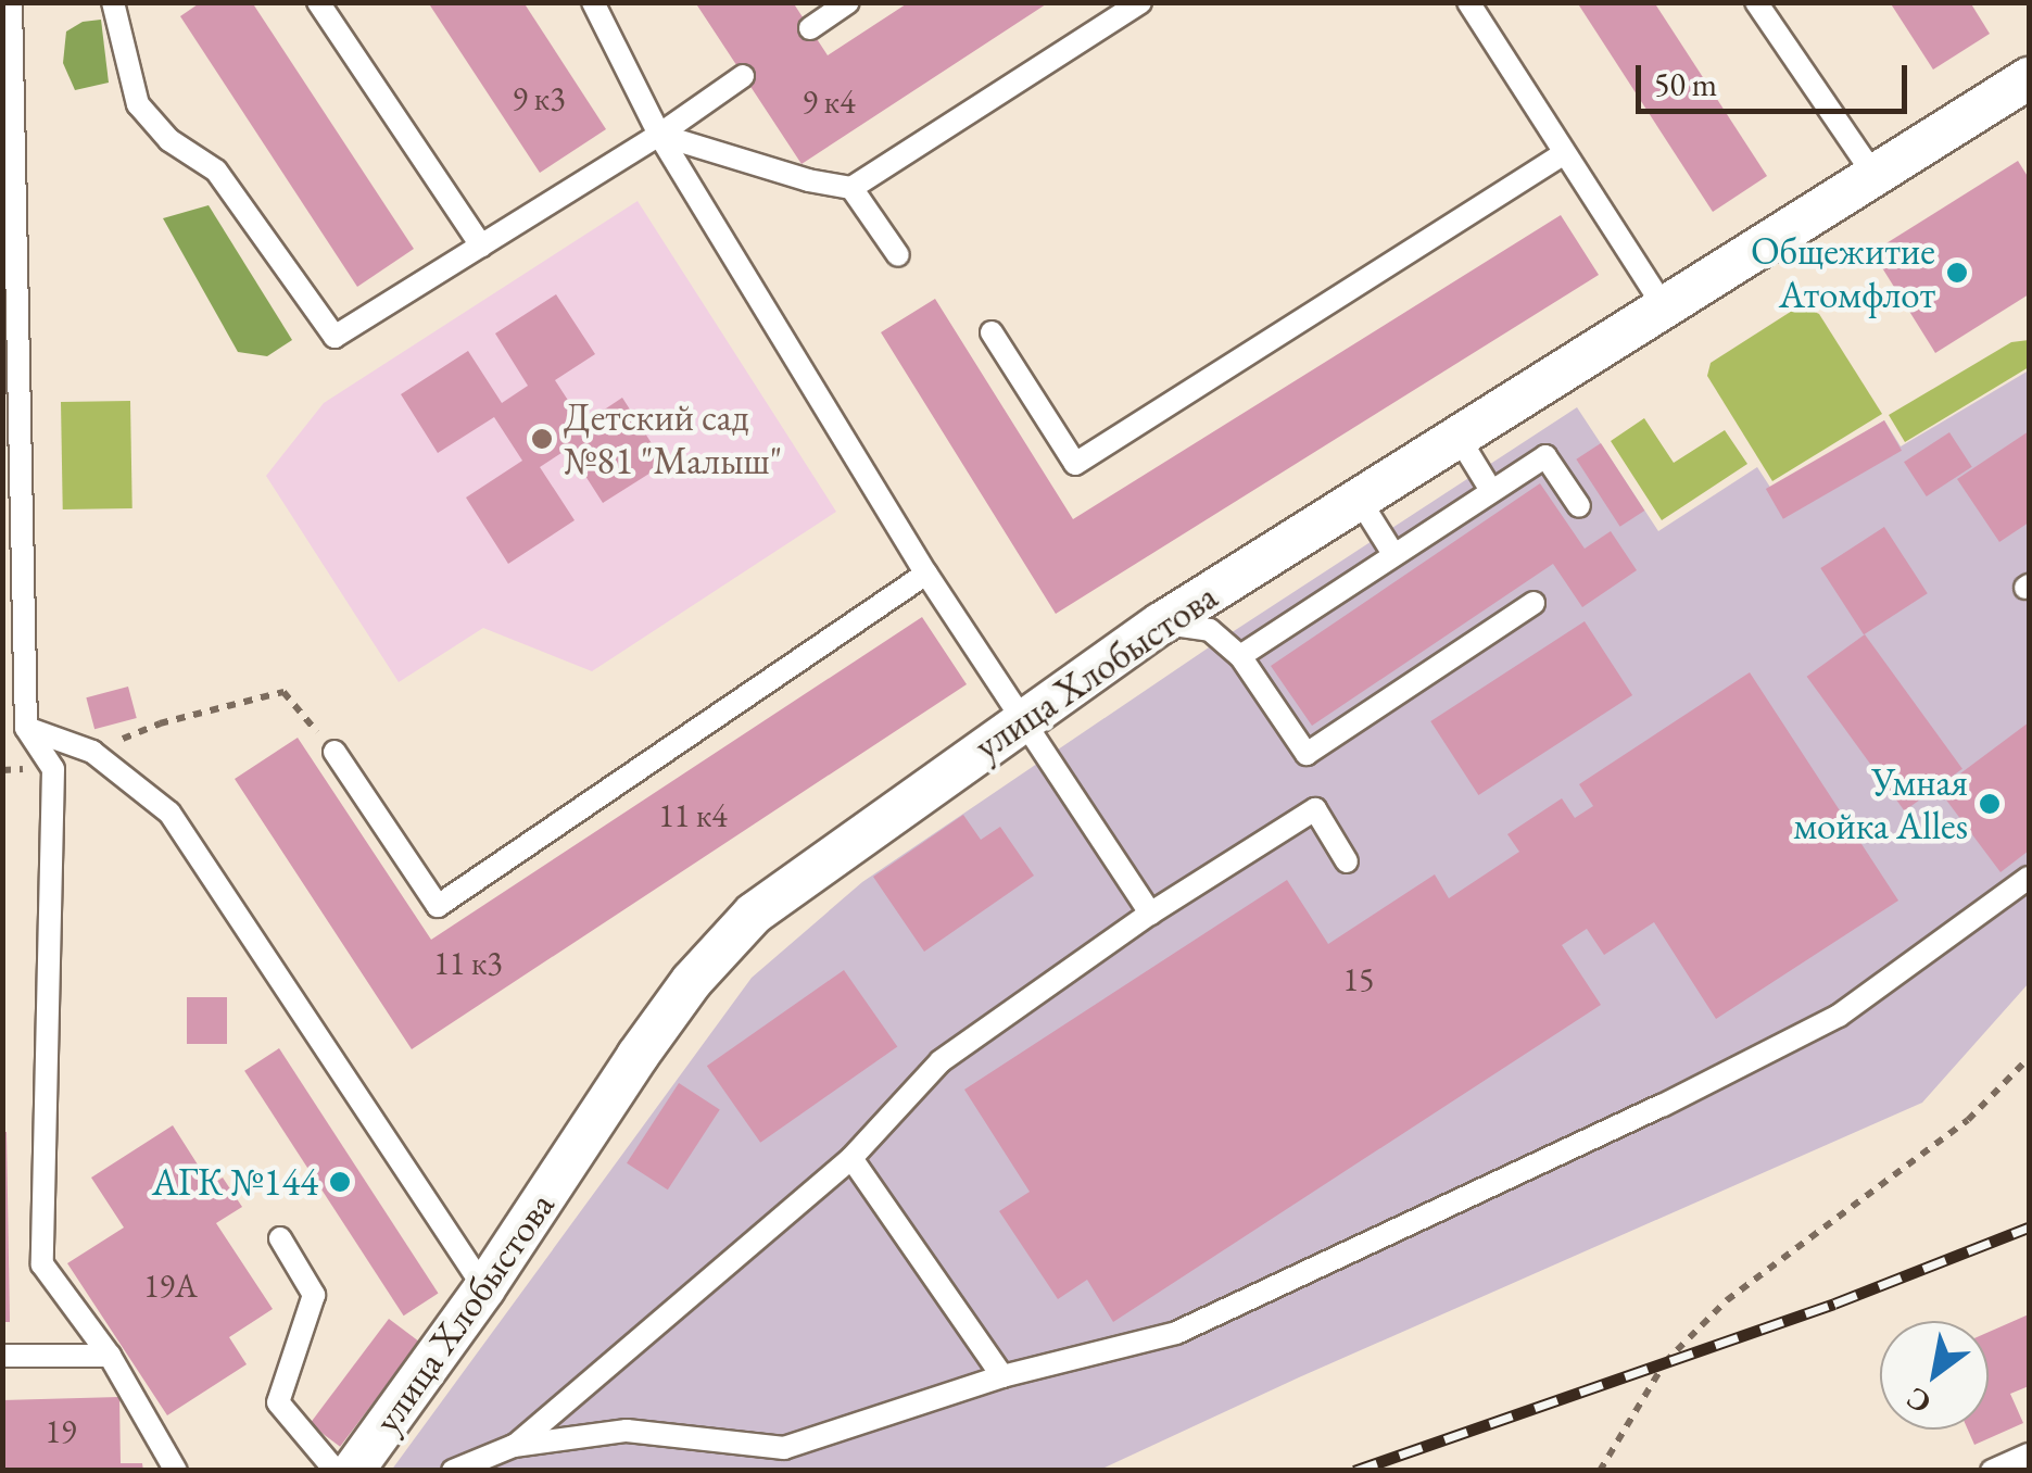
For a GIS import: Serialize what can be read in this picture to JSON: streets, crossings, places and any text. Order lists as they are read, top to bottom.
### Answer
{
  "streets": {
    "street": ["улица Хлобыстова"]
  },
  "places": [
    "Общежитие Атомфлот",
    "Детский сад №81 \"Малыш\"",
    "Умная мойка Alles",
    "АГК №144"
  ],
  "house_numbers": [
    "9 к3",
    "9 к4",
    "11 к4",
    "11 к3",
    "15",
    "19А",
    "19"
  ],
  "scale_bar": "50 m",
  "north": "bottom left"
}
